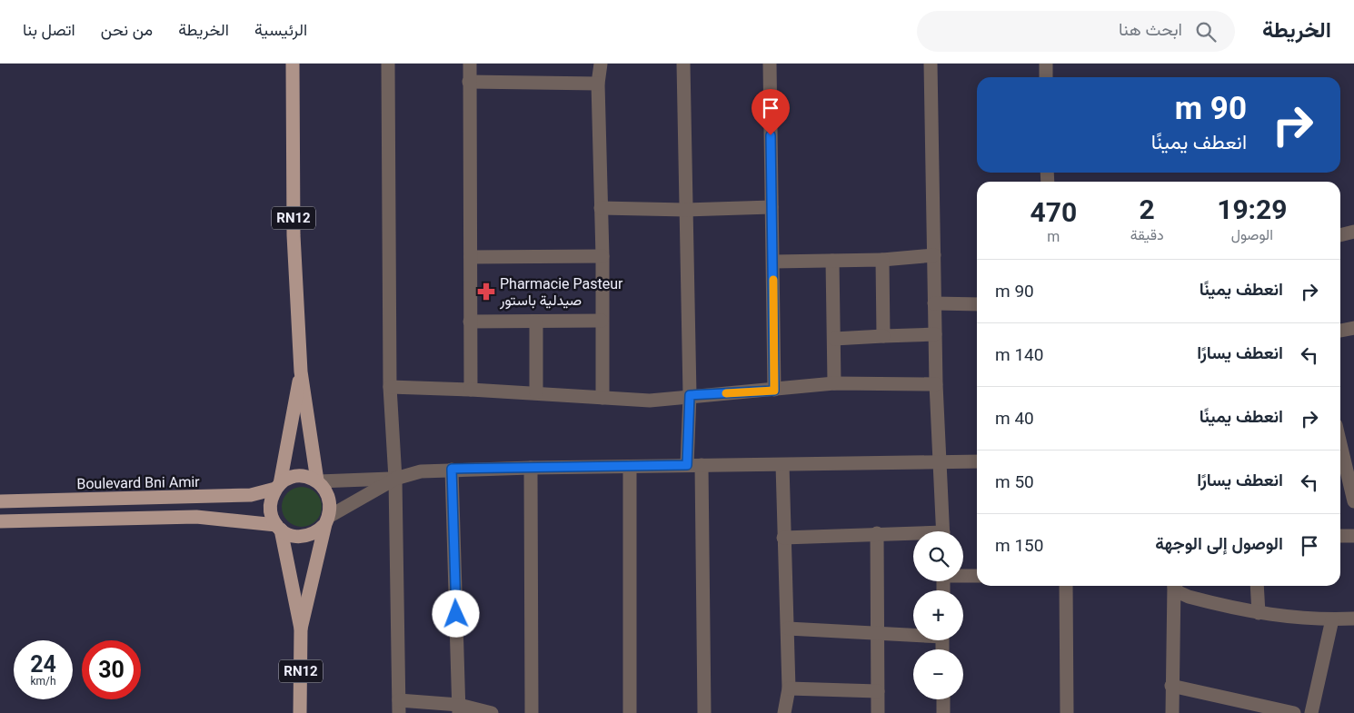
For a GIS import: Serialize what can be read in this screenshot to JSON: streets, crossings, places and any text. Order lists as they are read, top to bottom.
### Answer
{
  "streets": {
    "main road": ["RN12", "Boulevard Bni Amir"]
  },
  "crossings": [
    ["RN12", "Boulevard Bni Amir"]
  ],
  "places": {
    "pharmacy": ["Pharmacie Pasteur صيدلية باستور"]
  },
  "page": {
    "header": "الخريطة",
    "search": "ابحث هنا",
    "nav": [
      "الرئيسية",
      "الخريطة",
      "من نحن",
      "اتصل بنا"
    ],
    "turn": ["90 m", "انعطف يمينًا"],
    "eta": [
      "19:29",
      "الوصول",
      "2",
      "دقيقة",
      "470",
      "m"
    ],
    "list": [
      {
        "name": "انعطف يمينًا",
        "value": "90 m"
      },
      {
        "name": "انعطف يسارًا",
        "value": "140 m"
      },
      {
        "name": "انعطف يمينًا",
        "value": "40 m"
      },
      {
        "name": "انعطف يسارًا",
        "value": "50 m"
      },
      {
        "name": "الوصول إلى الوجهة",
        "value": "150 m"
      }
    ],
    "map_buttons": ["+", "−"],
    "speed": "24 km/h",
    "limit": "30"
  }
}
